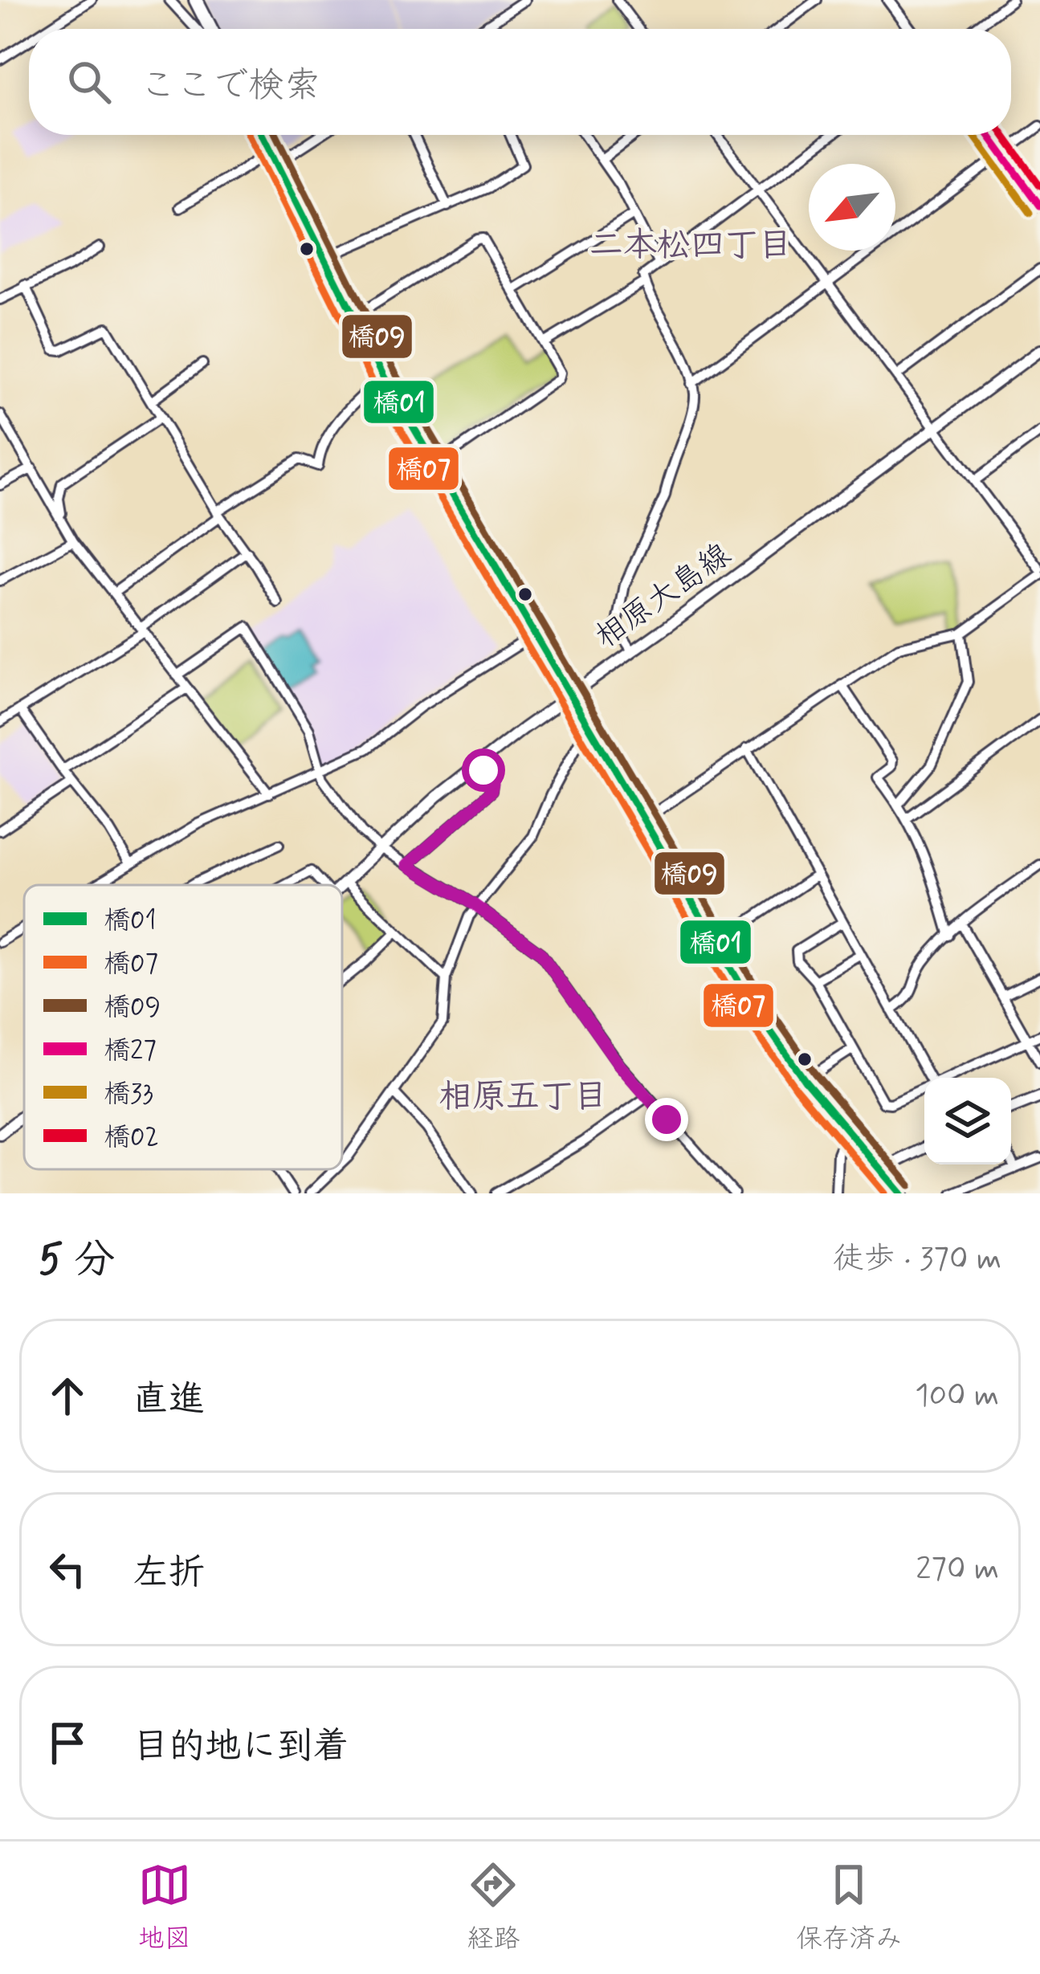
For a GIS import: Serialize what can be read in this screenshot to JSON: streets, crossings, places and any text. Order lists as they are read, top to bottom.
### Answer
{
  "streets": {
    "street": ["相原大島線"]
  },
  "districts": ["二本松四丁目", "相原五丁目"],
  "lines": [
    "transit line 橋01",
    "transit line 橋07",
    "transit line 橋09",
    "transit line 橋27",
    "transit line 橋33",
    "transit line 橋02"
  ],
  "legend": [
    "橋01",
    "橋07",
    "橋09",
    "橋27",
    "橋33",
    "橋02"
  ],
  "north": "bottom left",
  "page": {
    "search": "ここで検索",
    "heading": ["5 分", "徒歩 · 370 m"],
    "list": [
      ["直進", "100 m"],
      ["左折", "270 m"],
      "目的地に到着"
    ],
    "nav": ["地図", "経路", "保存済み"]
  }
}
